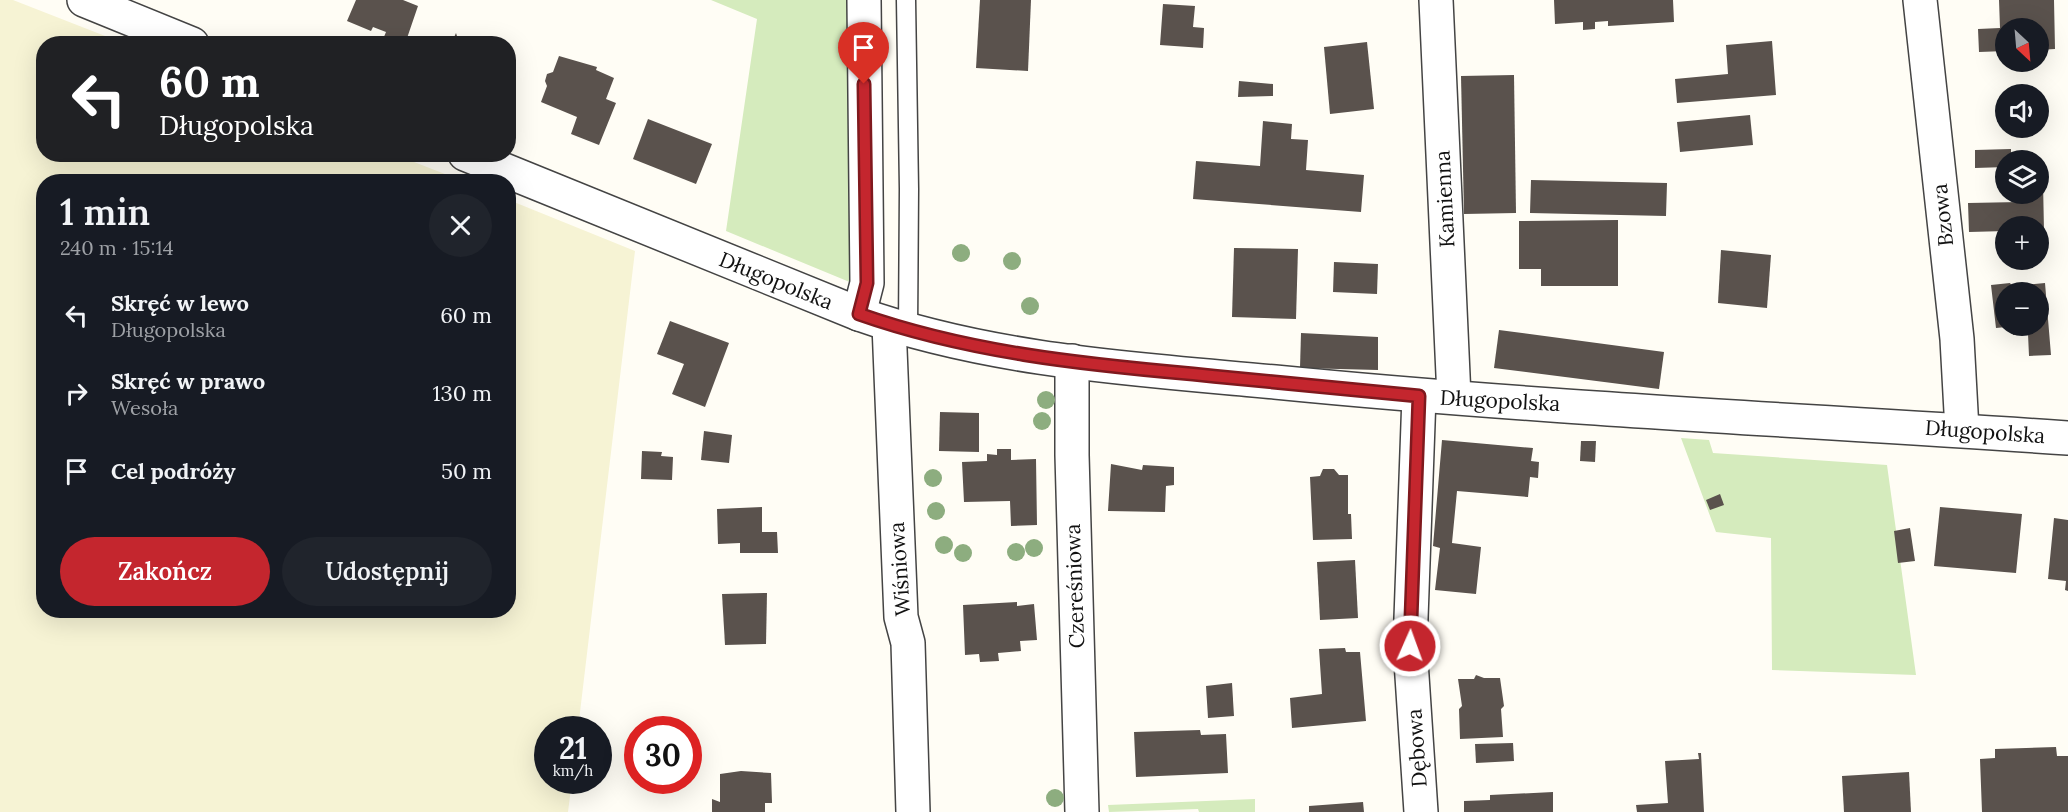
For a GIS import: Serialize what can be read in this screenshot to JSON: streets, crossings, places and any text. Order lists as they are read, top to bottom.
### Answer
{
  "streets": {
    "street": [
      "Kamienna",
      "Bzowa",
      "Długopolska",
      "Wiśniowa",
      "Czereśniowa",
      "Dębowa"
    ]
  },
  "crossings": [
    ["Kamienna", "Długopolska"],
    ["Bzowa", "Długopolska"],
    ["Długopolska", "Wiśniowa"],
    ["Długopolska", "Czereśniowa"],
    ["Długopolska", "Dębowa"]
  ],
  "north": "bottom right",
  "page": {
    "map_buttons": ["+", "−"],
    "turn": ["60 m", "Długopolska"],
    "heading": ["1 min", "240 m · 15:14"],
    "list": [
      {
        "name": "Skręć w lewo",
        "note": "Długopolska",
        "value": "60 m"
      },
      {
        "name": "Skręć w prawo",
        "note": "Wesoła",
        "value": "130 m"
      },
      {
        "name": "Cel podróży",
        "value": "50 m"
      }
    ],
    "buttons": ["Zakończ", "Udostępnij"],
    "speed": "21 km/h",
    "limit": "30"
  }
}
